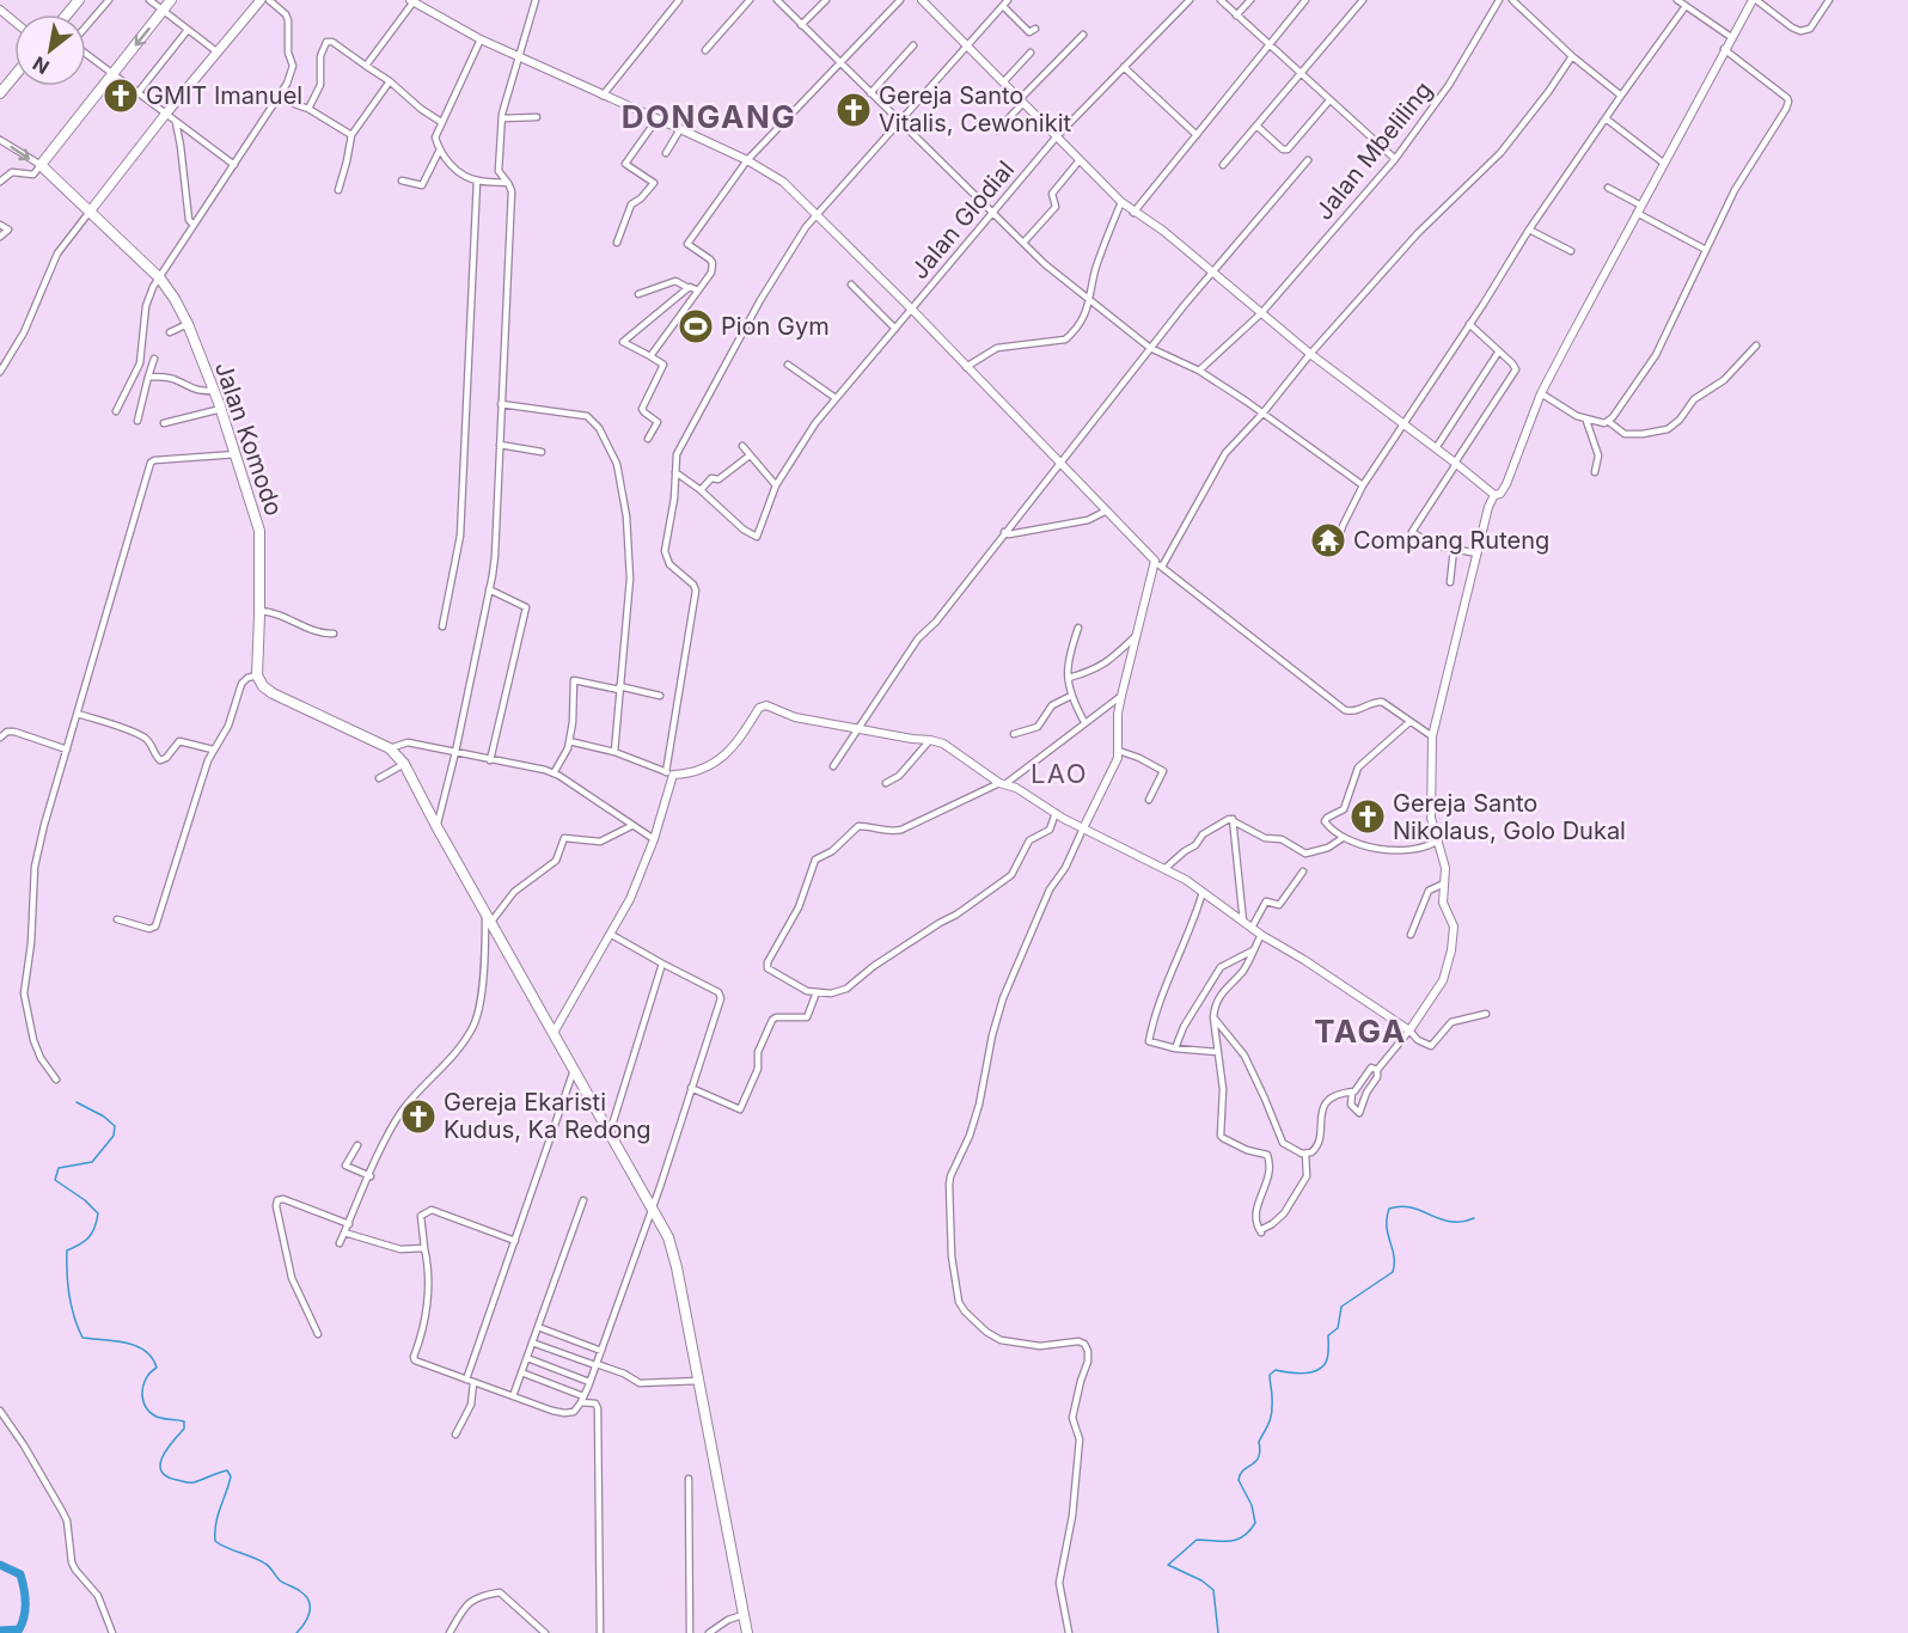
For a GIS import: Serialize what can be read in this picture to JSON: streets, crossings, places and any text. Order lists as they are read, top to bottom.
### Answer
{
  "streets": {
    "highway": ["Jalan Komodo"],
    "street": ["Jalan Mbeliling", "Jalan Glodial"]
  },
  "districts": ["DONGANG", "LAO", "TAGA"],
  "places": {
    "church": [
      "GMIT Imanuel",
      "Gereja Santo Vitalis, Cewonikit",
      "Gereja Santo Nikolaus, Golo Dukal",
      "Gereja Ekaristi Kudus, Ka Redong"
    ],
    "sports": ["Pion Gym"],
    "temple": ["Compang Ruteng"]
  },
  "north": "bottom left"
}
